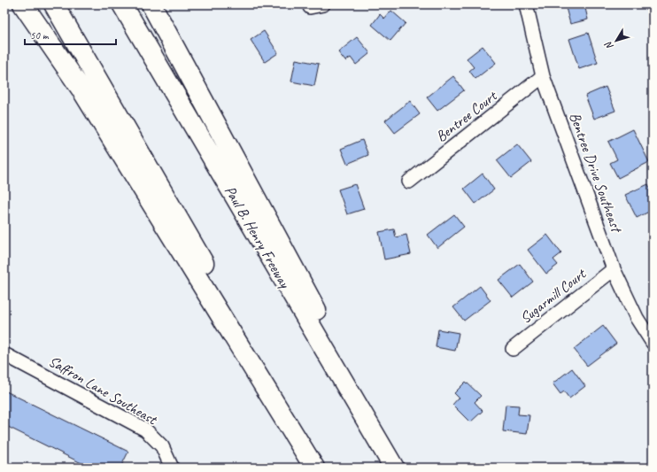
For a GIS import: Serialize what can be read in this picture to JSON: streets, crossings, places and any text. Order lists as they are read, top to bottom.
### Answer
{
  "streets": {
    "highway": ["Paul B. Henry Freeway"],
    "street": [
      "Bentree Court",
      "Bentree Drive Southeast",
      "Sugarmill Court",
      "Saffron Lane Southeast"
    ]
  },
  "crossings": [
    ["Bentree Court", "Bentree Drive Southeast"],
    ["Bentree Drive Southeast", "Sugarmill Court"]
  ],
  "scale_bar": "50 m",
  "north": "bottom left"
}
